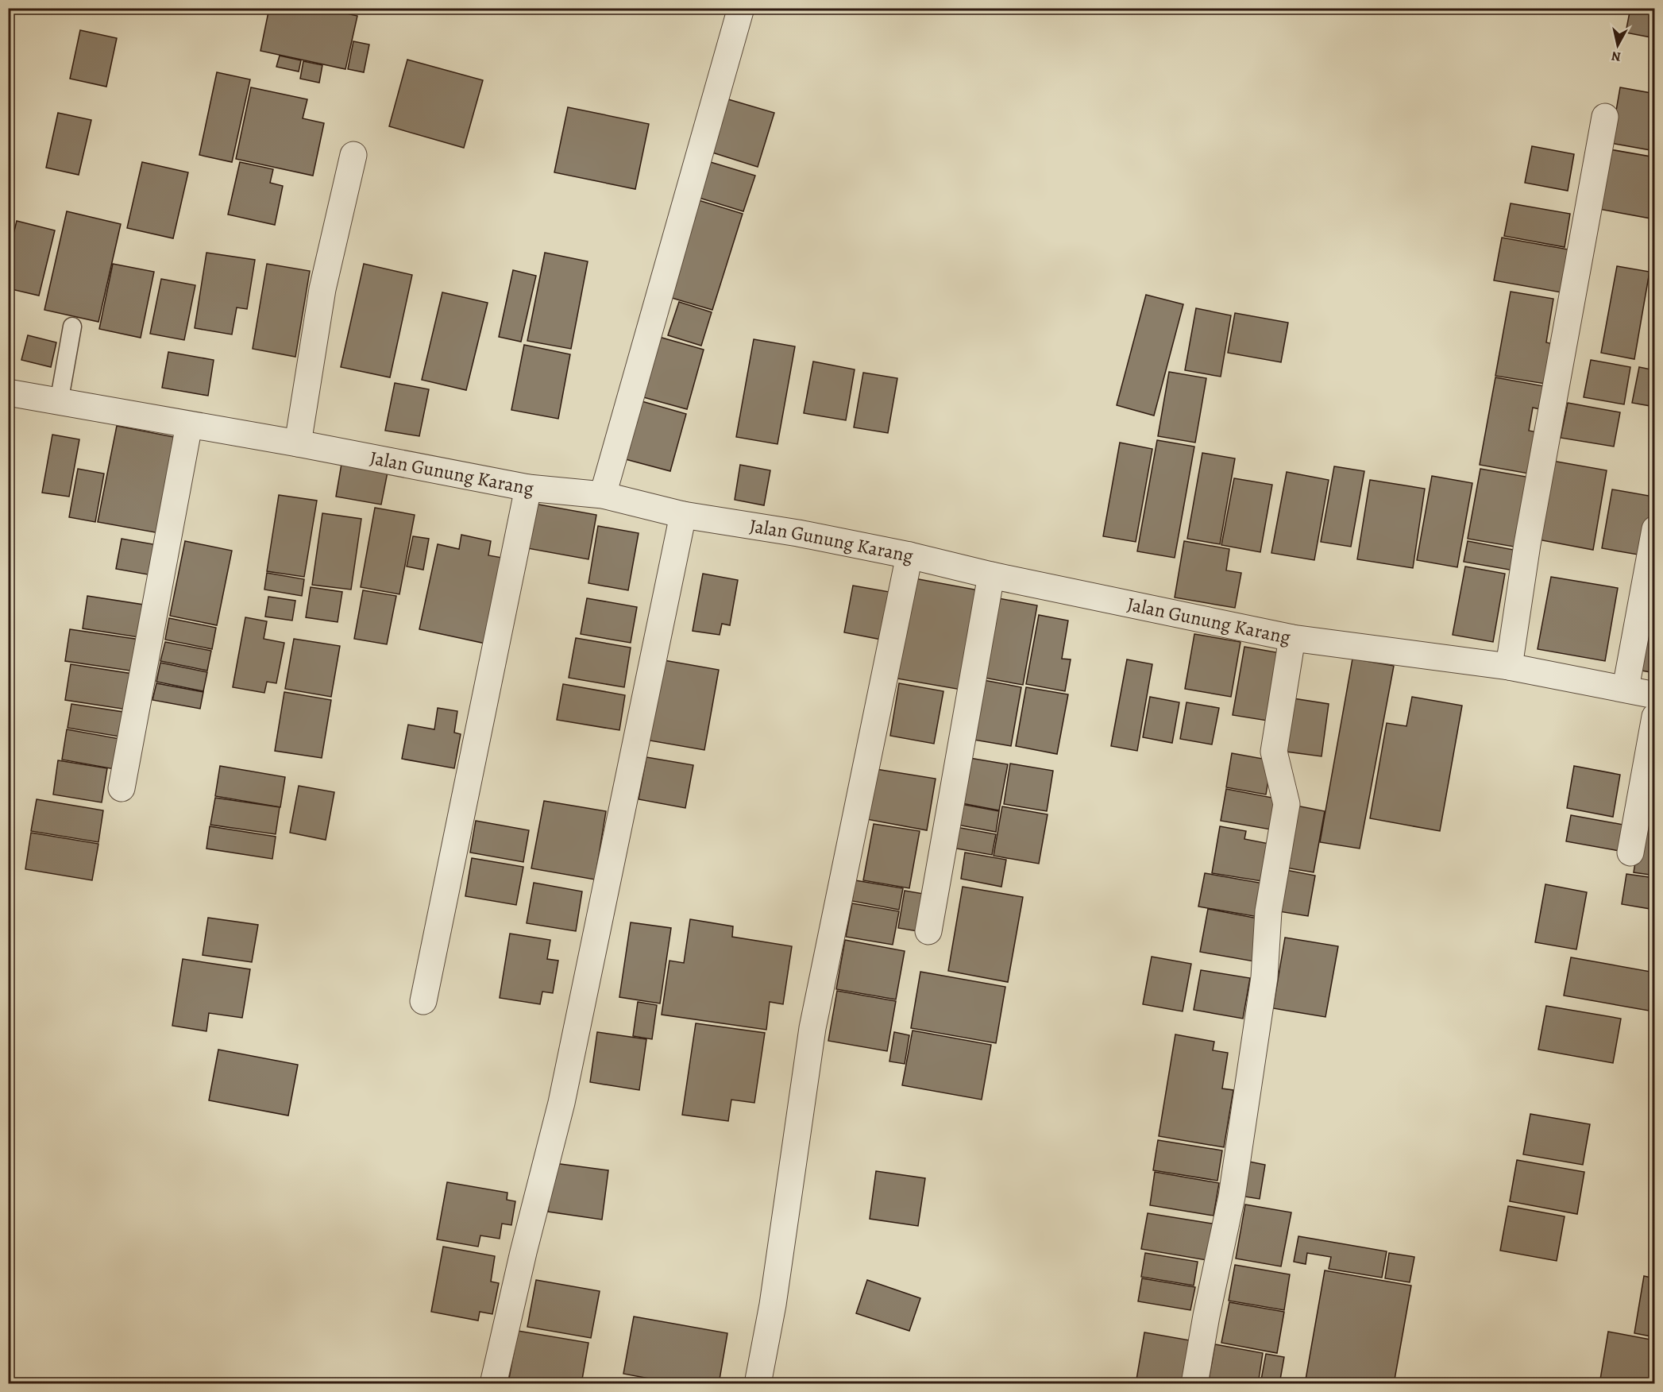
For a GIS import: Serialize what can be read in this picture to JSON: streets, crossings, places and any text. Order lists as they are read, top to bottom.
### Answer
{
  "streets": {
    "street": ["Jalan Gunung Karang"]
  },
  "north": "bottom"
}
